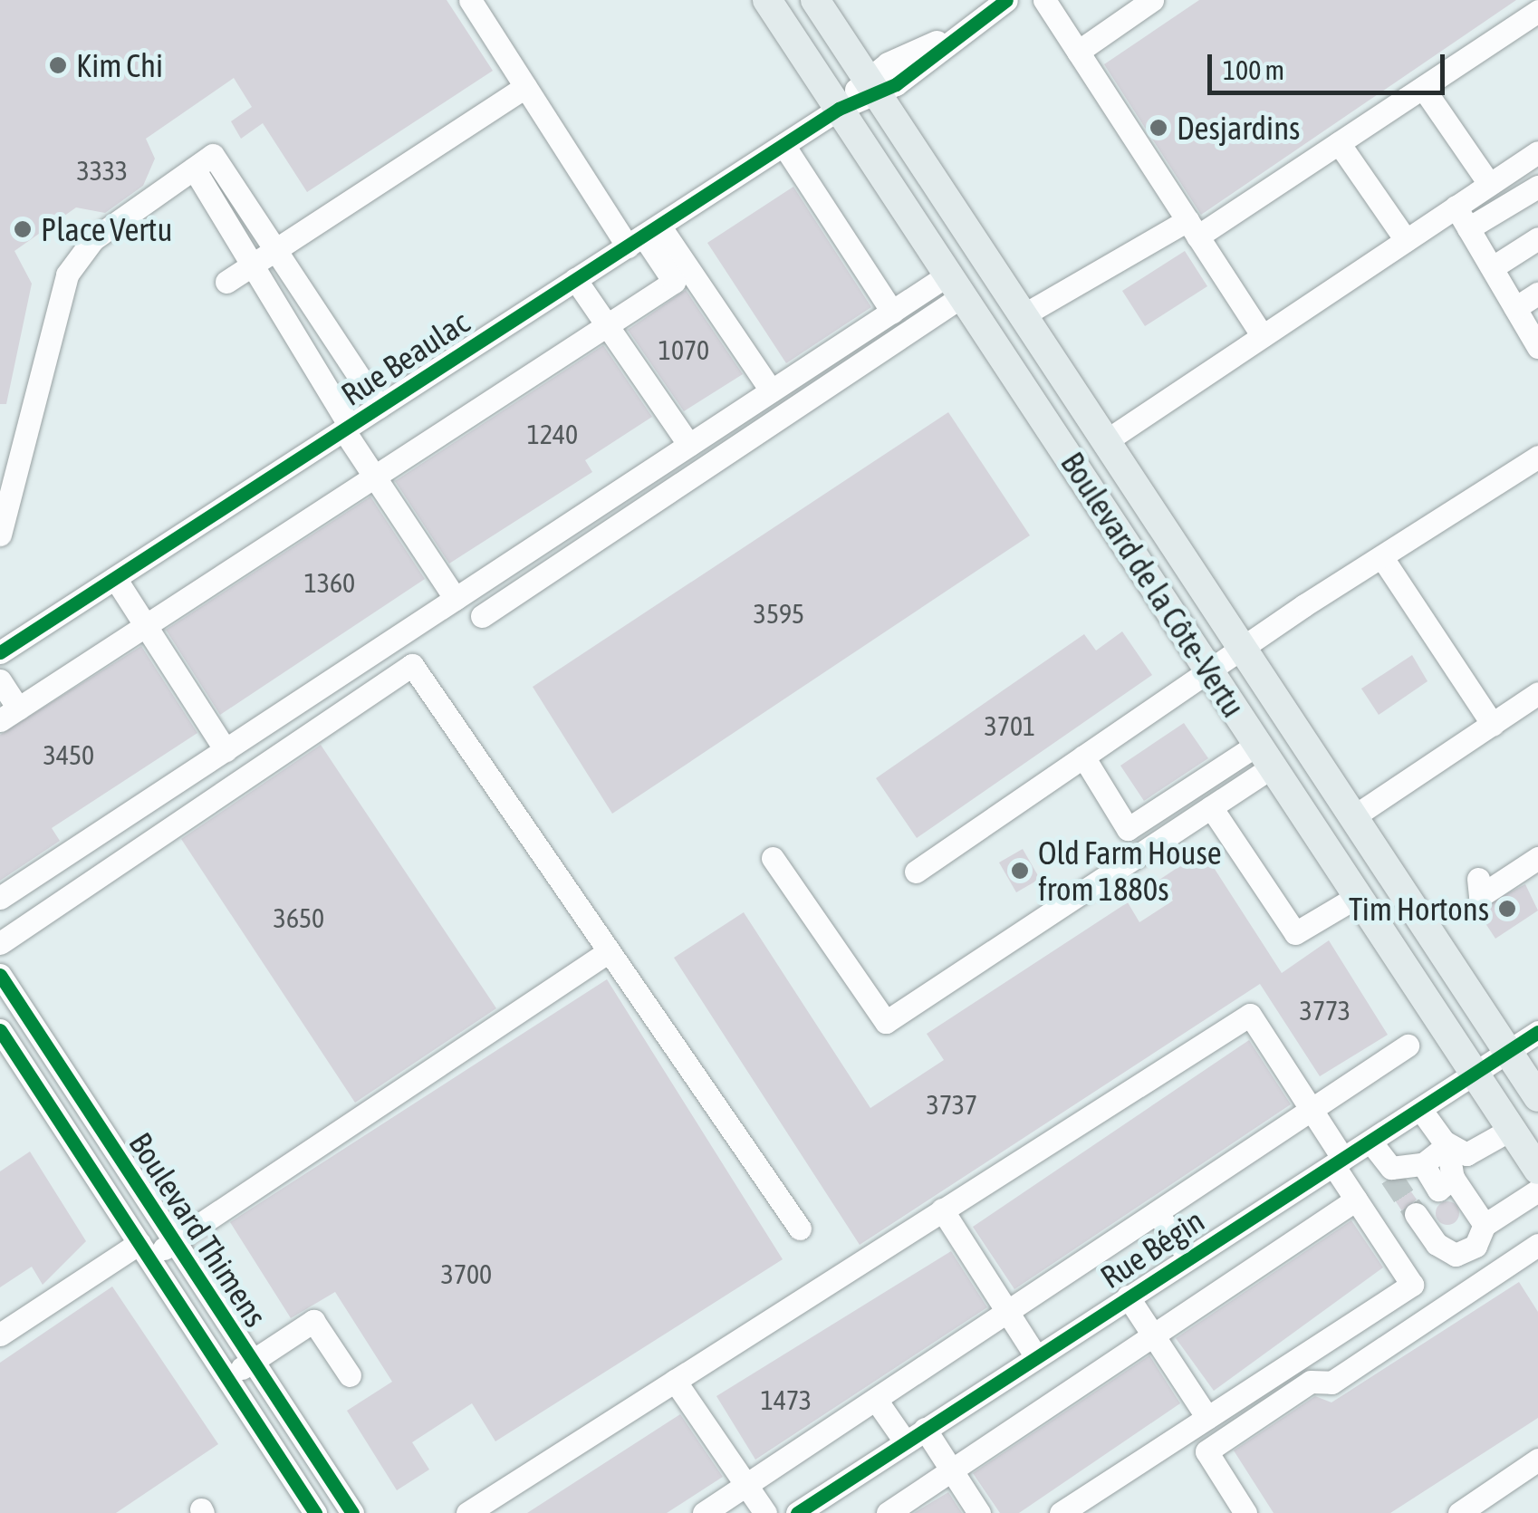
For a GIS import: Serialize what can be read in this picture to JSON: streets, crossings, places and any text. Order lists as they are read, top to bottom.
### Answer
{
  "streets": {
    "main road": ["Boulevard de la Côte-Vertu"],
    "street": ["Rue Beaulac", "Boulevard Thimens", "Rue Bégin"]
  },
  "crossings": [
    ["Rue Beaulac", "Boulevard de la Côte-Vertu"],
    ["Boulevard de la Côte-Vertu", "Rue Bégin"]
  ],
  "places": [
    "Kim Chi",
    "Desjardins",
    "Place Vertu",
    "Old Farm House from 1880s",
    "Tim Hortons"
  ],
  "house_numbers": [
    "3333",
    "1070",
    "1240",
    "1360",
    "3595",
    "3701",
    "3450",
    "3650",
    "3773",
    "3737",
    "3700",
    "1473"
  ],
  "scale_bar": "100 m"
}
